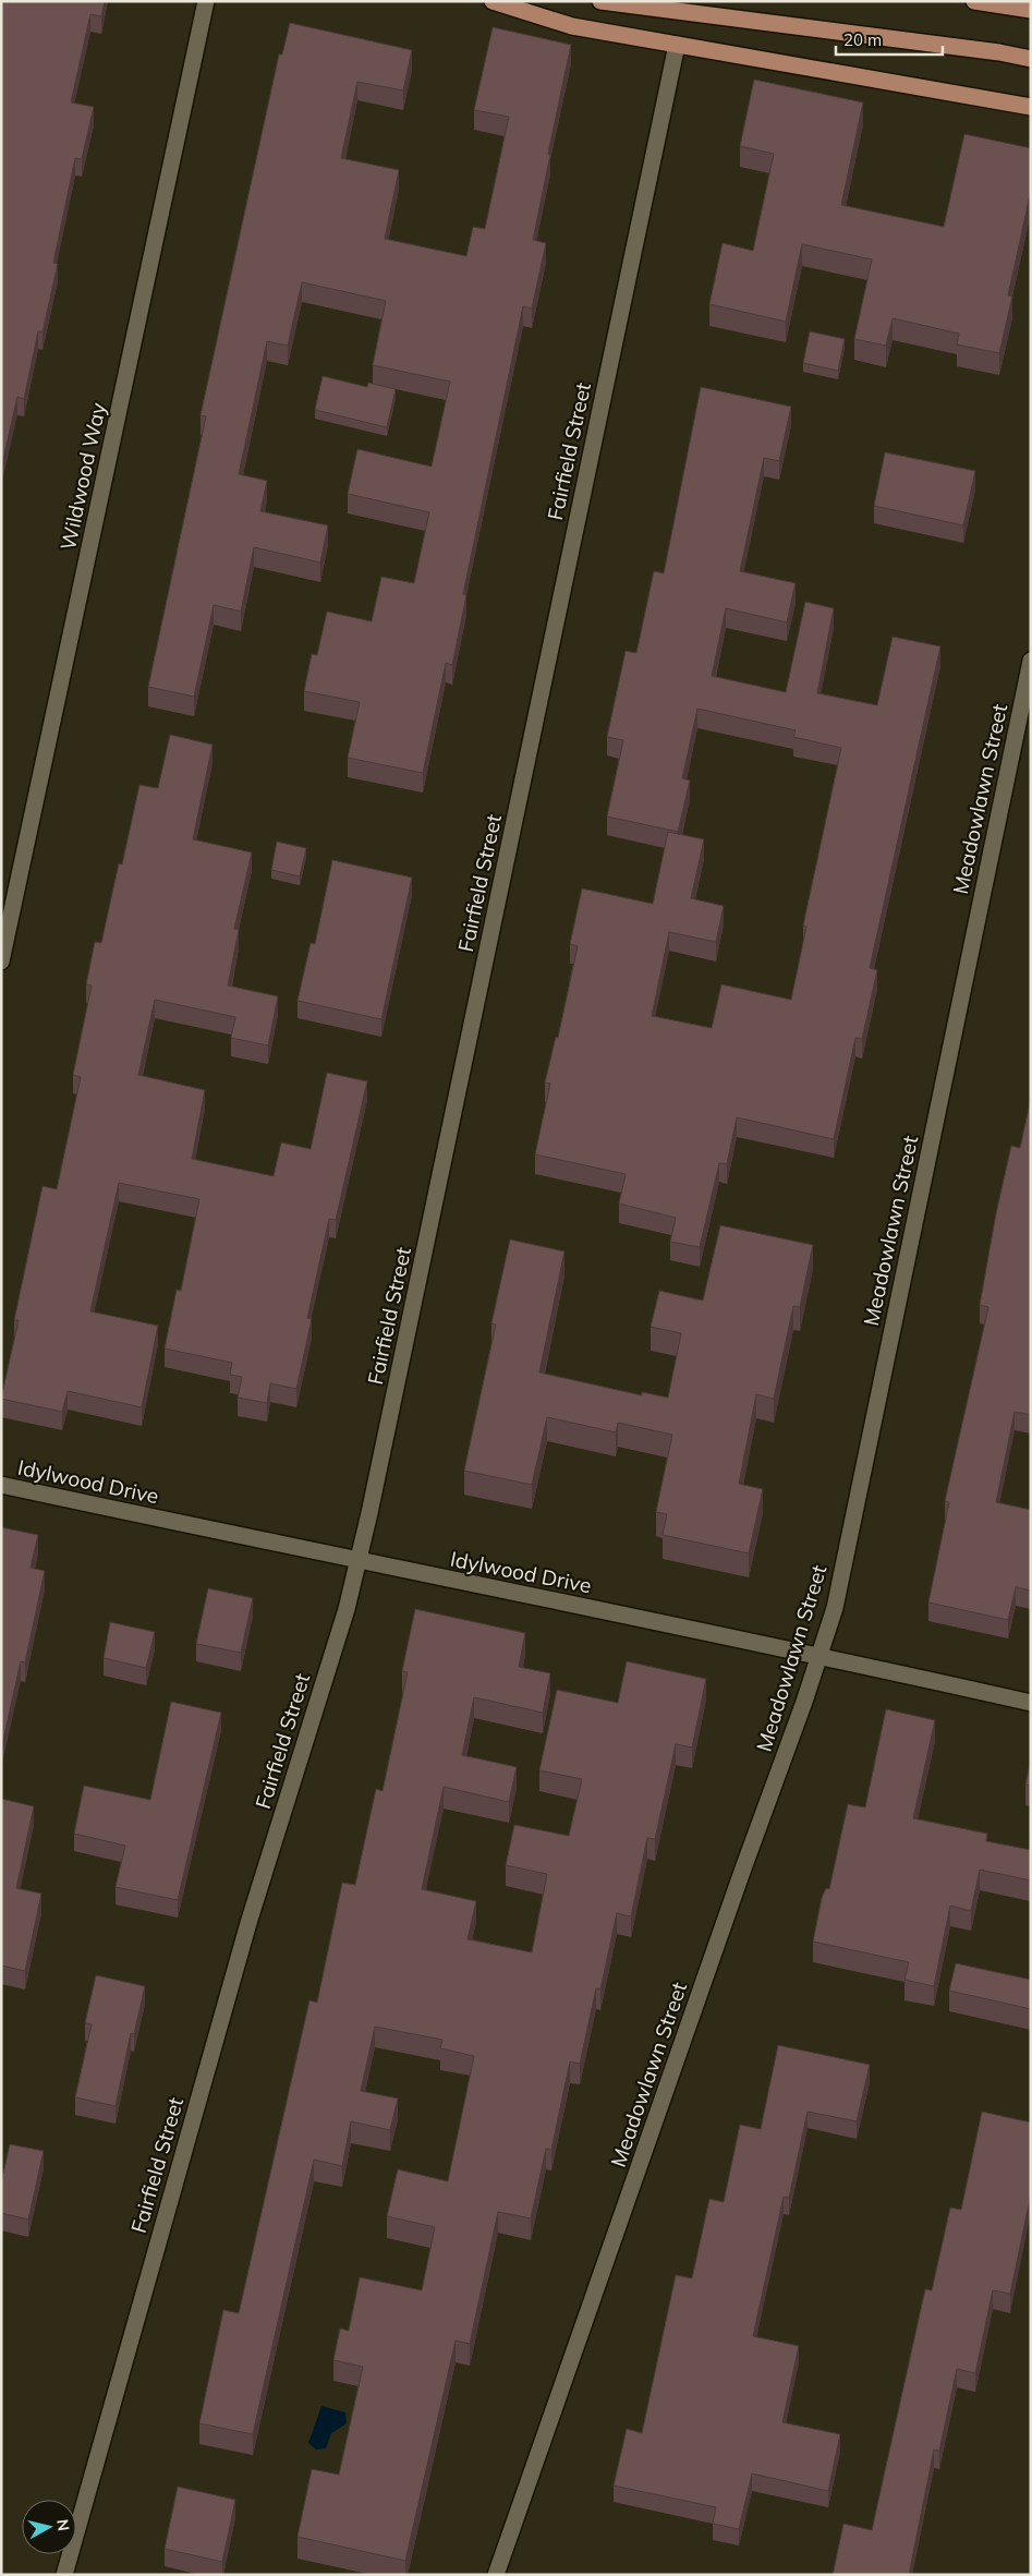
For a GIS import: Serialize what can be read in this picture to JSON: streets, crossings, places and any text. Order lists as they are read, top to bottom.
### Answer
{
  "streets": {
    "street": [
      "Fairfield Street",
      "Wildwood Way",
      "Meadowlawn Street",
      "Idylwood Drive"
    ]
  },
  "crossings": [
    ["Fairfield Street", "Idylwood Drive"],
    ["Meadowlawn Street", "Idylwood Drive"]
  ],
  "scale_bar": "20 m",
  "north": "right"
}
